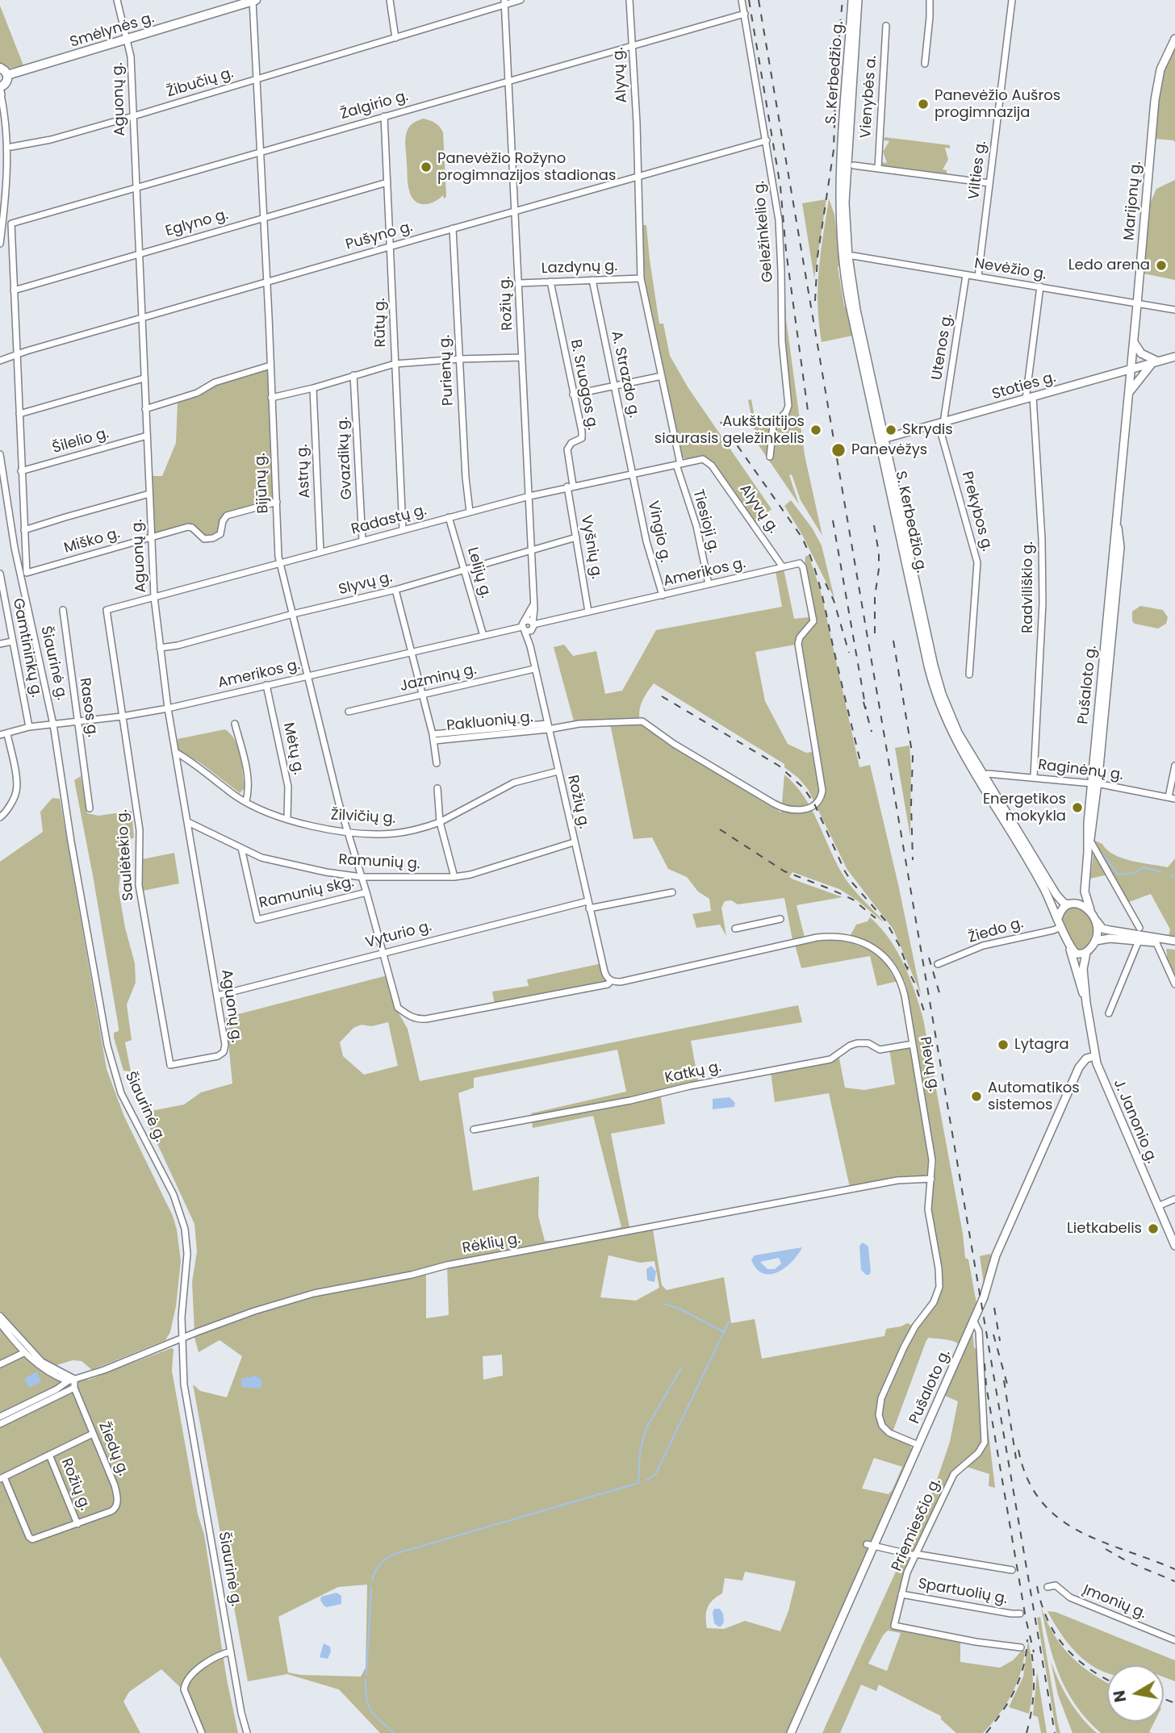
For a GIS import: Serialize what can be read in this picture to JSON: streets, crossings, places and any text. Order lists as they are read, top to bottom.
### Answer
{
  "streets": {
    "highway": ["Smėlynės g."],
    "main road": [
      "S. Kerbedžio g.",
      "Marijonų g.",
      "Stoties g.",
      "Pušaloto g.",
      "J. Janonio g."
    ],
    "street": [
      "Alyvų g.",
      "Žibučių g.",
      "Vienybės a.",
      "Aguonų g.",
      "Žalgirio g.",
      "Vilties g.",
      "Eglyno g.",
      "Geležinkelio g.",
      "Pušyno g.",
      "Lazdynų g.",
      "Nevėžio g.",
      "Rožių g.",
      "Rūtų g.",
      "Utenos g.",
      "Purienų g.",
      "A. Strazdo g.",
      "B. Sruogos g.",
      "Šilelio g.",
      "Gvazdikų g.",
      "Astrų g.",
      "Bijūnų g.",
      "Prekybos g.",
      "Radastų g.",
      "Tiesioji g.",
      "Vingio g.",
      "Miško g.",
      "Vyšnių g.",
      "Lelijų g.",
      "Amerikos g.",
      "Slyvų g.",
      "Radviliškio g.",
      "Gamtininkų g.",
      "Šiaurinė g.",
      "Jazminų g.",
      "Rasos g.",
      "Pakluonių g.",
      "Mėtų g.",
      "Raginėnų g.",
      "Žilvičių g.",
      "Saulėtekio g.",
      "Ramunių g.",
      "Ramunių skg.",
      "Žiedo g.",
      "Vyturio g.",
      "Pievų g.",
      "Katkų g.",
      "Rėklių g.",
      "Žiedų g.",
      "Priemiesčio g.",
      "Spartuolių g.",
      "Įmonių g."
    ]
  },
  "crossings": [
    ["Smėlynės g.", "Aguonų g."],
    ["Smėlynės g.", "Bijūnų g."],
    ["S. Kerbedžio g.", "Nevėžio g."],
    ["S. Kerbedžio g.", "Stoties g."],
    ["S. Kerbedžio g.", "Pušaloto g."],
    ["S. Kerbedžio g.", "Raginėnų g."],
    ["S. Kerbedžio g.", "Žiedo g."],
    ["S. Kerbedžio g.", "J. Janonio g."],
    ["Alyvų g.", "Žalgirio g."],
    ["Alyvų g.", "Pušyno g."],
    ["Alyvų g.", "Lazdynų g."],
    ["Alyvų g.", "Radastų g."],
    ["Alyvų g.", "Tiesioji g."],
    ["Alyvų g.", "Amerikos g."],
    ["Alyvų g.", "Pakluonių g."],
    ["Žibučių g.", "Aguonų g."],
    ["Žibučių g.", "Rožių g."],
    ["Žibučių g.", "Bijūnų g."],
    ["Aguonų g.", "Žalgirio g."],
    ["Aguonų g.", "Eglyno g."],
    ["Aguonų g.", "Pušyno g."],
    ["Aguonų g.", "Šilelio g."],
    ["Aguonų g.", "Radastų g."],
    ["Aguonų g.", "Miško g."],
    ["Aguonų g.", "Amerikos g."],
    ["Aguonų g.", "Slyvų g."],
    ["Aguonų g.", "Žilvičių g."],
    ["Aguonų g.", "Saulėtekio g."],
    ["Aguonų g.", "Ramunių g."],
    ["Aguonų g.", "Vyturio g."],
    ["Žalgirio g.", "Eglyno g."],
    ["Žalgirio g.", "Geležinkelio g."],
    ["Žalgirio g.", "Rožių g."],
    ["Žalgirio g.", "Rūtų g."],
    ["Žalgirio g.", "Bijūnų g."],
    ["Vilties g.", "Nevėžio g."],
    ["Marijonų g.", "Nevėžio g."],
    ["Marijonų g.", "Stoties g."],
    ["Marijonų g.", "Pušaloto g."],
    ["Eglyno g.", "Rūtų g."],
    ["Eglyno g.", "Bijūnų g."],
    ["Geležinkelio g.", "Pušyno g."],
    ["Pušyno g.", "Rožių g."],
    ["Pušyno g.", "Rūtų g."],
    ["Pušyno g.", "Purienų g."],
    ["Pušyno g.", "Bijūnų g."],
    ["Lazdynų g.", "Rožių g."],
    ["Lazdynų g.", "A. Strazdo g."],
    ["Lazdynų g.", "B. Sruogos g."],
    ["Nevėžio g.", "Utenos g."],
    ["Nevėžio g.", "Radviliškio g."],
    ["Rožių g.", "Radastų g."],
    ["Rožių g.", "Amerikos g."],
    ["Rožių g.", "Slyvų g."],
    ["Rožių g.", "Jazminų g."],
    ["Rožių g.", "Pakluonių g."],
    ["Rožių g.", "Žilvičių g."],
    ["Rožių g.", "Ramunių g."],
    ["Rožių g.", "Vyturio g."],
    ["Rožių g.", "Pievų g."],
    ["Rožių g.", "Žiedų g."],
    ["Rūtų g.", "Radastų g."],
    ["Utenos g.", "Stoties g."],
    ["Utenos g.", "Prekybos g."],
    ["Purienų g.", "Radastų g."],
    ["A. Strazdo g.", "Radastų g."],
    ["A. Strazdo g.", "Vingio g."],
    ["B. Sruogos g.", "Radastų g."],
    ["B. Sruogos g.", "Vyšnių g."],
    ["Stoties g.", "Prekybos g."],
    ["Stoties g.", "Radviliškio g."],
    ["Stoties g.", "Pušaloto g."],
    ["Gvazdikų g.", "Radastų g."],
    ["Astrų g.", "Radastų g."],
    ["Bijūnų g.", "Radastų g."],
    ["Bijūnų g.", "Miško g."],
    ["Bijūnų g.", "Amerikos g."],
    ["Bijūnų g.", "Slyvų g."],
    ["Bijūnų g.", "Žilvičių g."],
    ["Bijūnų g.", "Ramunių g."],
    ["Bijūnų g.", "Ramunių skg."],
    ["Bijūnų g.", "Vyturio g."],
    ["Bijūnų g.", "Pievų g."],
    ["Radastų g.", "Tiesioji g."],
    ["Radastų g.", "Vingio g."],
    ["Radastų g.", "Vyšnių g."],
    ["Radastų g.", "Lelijų g."],
    ["Radastų g.", "Saulėtekio g."],
    ["Tiesioji g.", "Amerikos g."],
    ["Vingio g.", "Amerikos g."],
    ["Vyšnių g.", "Amerikos g."],
    ["Vyšnių g.", "Slyvų g."],
    ["Lelijų g.", "Amerikos g."],
    ["Lelijų g.", "Slyvų g."],
    ["Amerikos g.", "Gamtininkų g."],
    ["Amerikos g.", "Šiaurinė g."],
    ["Amerikos g.", "Rasos g."],
    ["Amerikos g.", "Pakluonių g."],
    ["Amerikos g.", "Mėtų g."],
    ["Amerikos g.", "Saulėtekio g."],
    ["Radviliškio g.", "Raginėnų g."],
    ["Šiaurinė g.", "Rėklių g."],
    ["Pušaloto g.", "Raginėnų g."],
    ["Pušaloto g.", "Žiedo g."],
    ["Pušaloto g.", "Pievų g."],
    ["Pušaloto g.", "J. Janonio g."],
    ["Pušaloto g.", "Priemiesčio g."],
    ["Mėtų g.", "Žilvičių g."],
    ["Ramunių g.", "Ramunių skg."],
    ["Žiedo g.", "J. Janonio g."],
    ["Vyturio g.", "Pievų g."],
    ["Pievų g.", "Katkų g."],
    ["Pievų g.", "Rėklių g."],
    ["Rėklių g.", "Žiedų g."],
    ["Priemiesčio g.", "Spartuolių g."]
  ],
  "places": [
    "Panevėžio Aušros progimnazija",
    "Panevėžio Rožyno progimnazijos stadionas",
    "Ledo arena",
    "Aukštaitijos siaurasis geležinkelis",
    "Skrydis",
    "Panevėžys",
    "Energetikos mokykla",
    "Lytagra",
    "Automatikos sistemos",
    "Lietkabelis"
  ],
  "north": "left"
}
